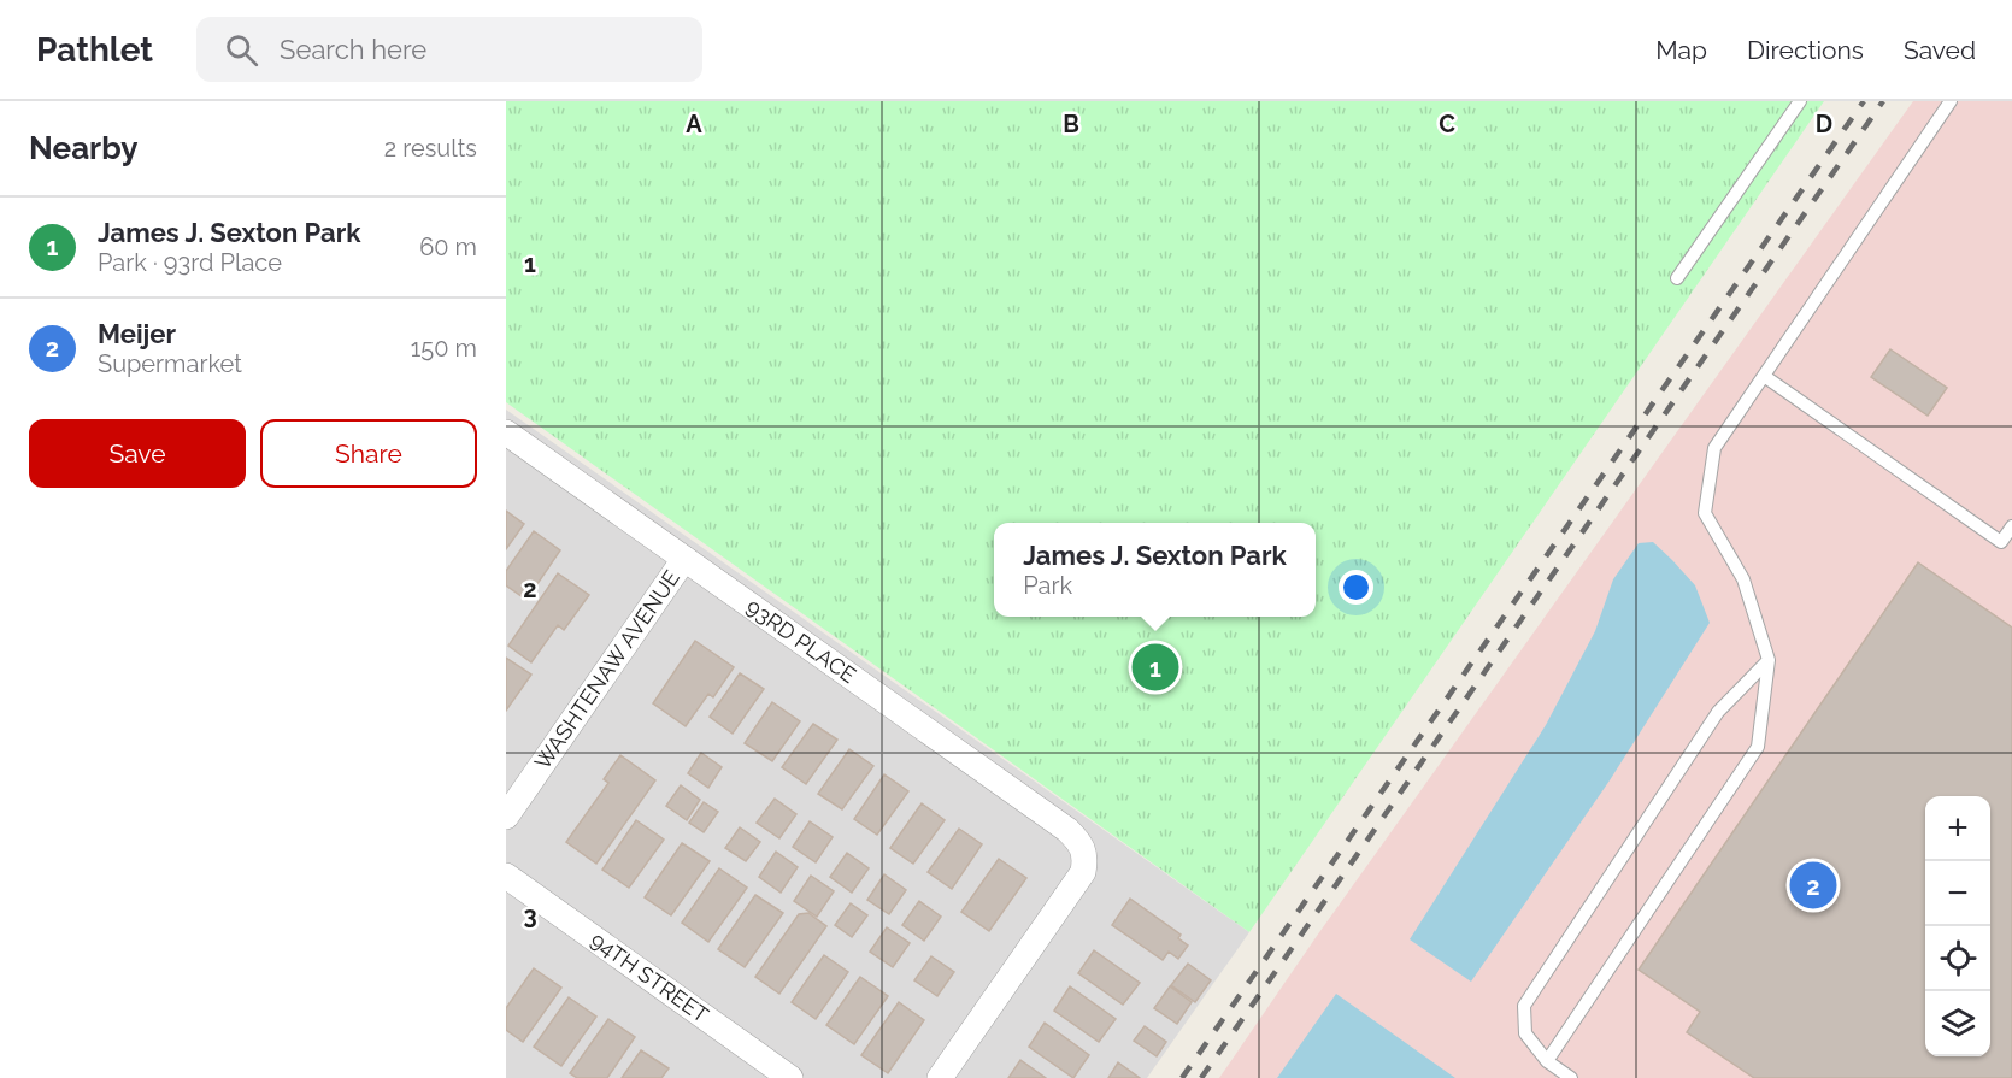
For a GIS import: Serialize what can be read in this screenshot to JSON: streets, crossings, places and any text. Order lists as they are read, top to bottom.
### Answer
{
  "streets": {
    "street": ["93RD PLACE", "WASHTENAW AVENUE", "94TH STREET"]
  },
  "crossings": [
    ["93RD PLACE", "WASHTENAW AVENUE"]
  ],
  "page": {
    "header": "Pathlet",
    "search": "Search here",
    "nav": ["Map", "Directions", "Saved"],
    "heading": ["Nearby", "2 results"],
    "list": [
      {
        "mark": "1",
        "name": "James J. Sexton Park",
        "note": "Park · 93rd Place",
        "value": "60 m"
      },
      {
        "mark": "2",
        "name": "Meijer",
        "note": "Supermarket",
        "value": "150 m"
      }
    ],
    "buttons": ["Save", "Share"],
    "popup": ["James J. Sexton Park", "Park"],
    "pins": ["1", "2"],
    "map_buttons": ["+", "−"]
  },
  "grid": {
    "columns": [
      "A",
      "B",
      "C",
      "D"
    ],
    "rows": ["1", "2", "3"]
  }
}
